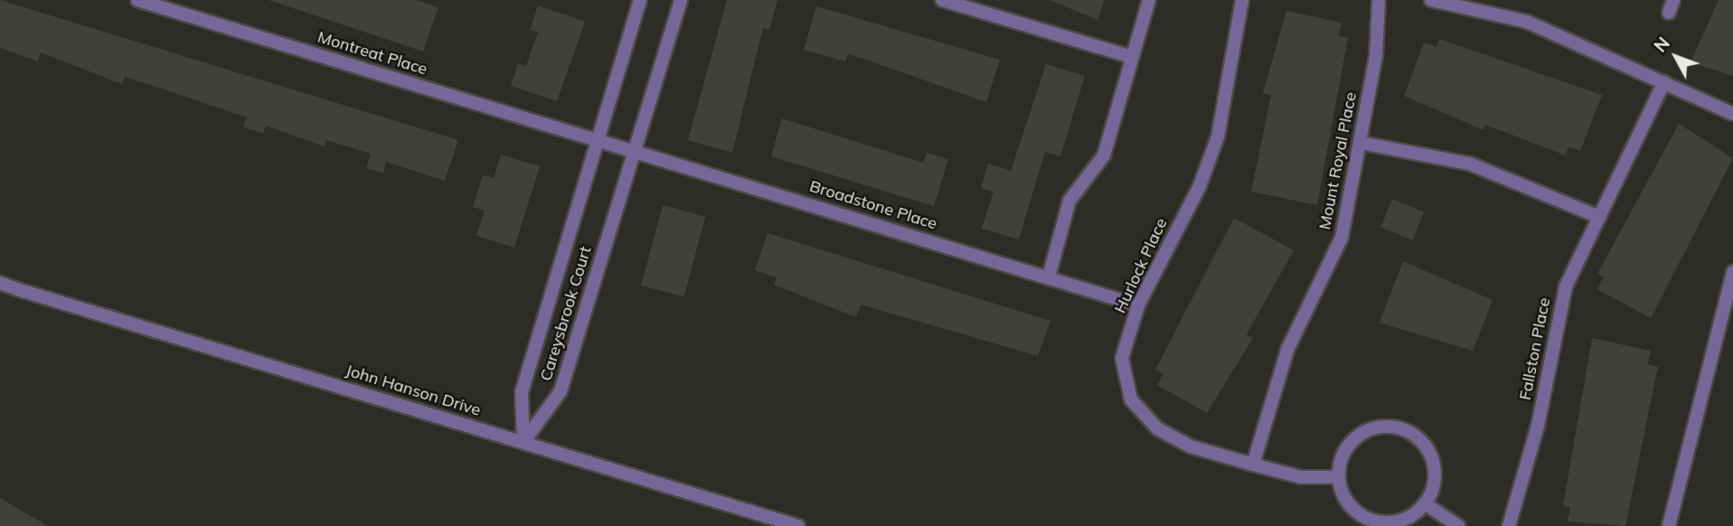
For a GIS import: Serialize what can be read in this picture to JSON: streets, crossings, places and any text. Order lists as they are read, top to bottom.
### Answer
{
  "streets": {
    "street": [
      "Montreat Place",
      "Mount Royal Place",
      "Broadstone Place",
      "Hurlock Place",
      "Careysbrook Court",
      "Fallston Place",
      "John Hanson Drive"
    ]
  },
  "crossings": [
    ["Montreat Place", "Broadstone Place"],
    ["Montreat Place", "Careysbrook Court"],
    ["Mount Royal Place", "Hurlock Place"],
    ["Broadstone Place", "Hurlock Place"],
    ["Broadstone Place", "Careysbrook Court"],
    ["Careysbrook Court", "John Hanson Drive"]
  ],
  "north": "top left"
}
